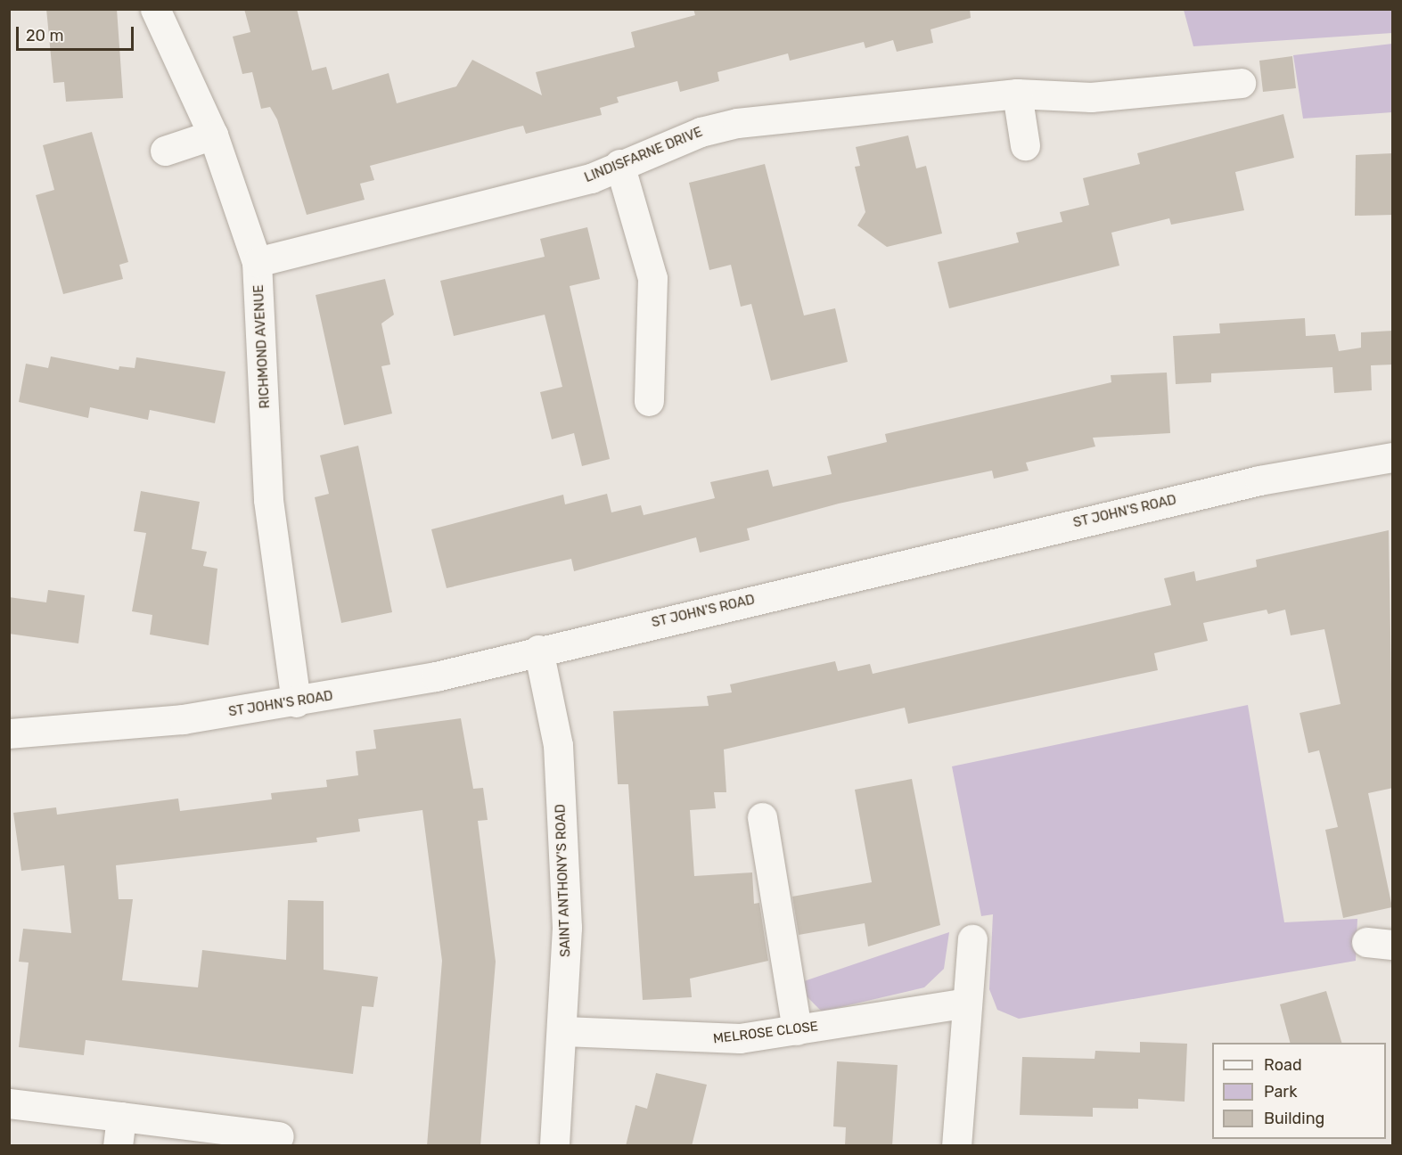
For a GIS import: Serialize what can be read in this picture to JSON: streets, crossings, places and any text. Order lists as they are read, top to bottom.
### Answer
{
  "streets": {
    "street": [
      "LINDISFARNE DRIVE",
      "RICHMOND AVENUE",
      "ST JOHN'S ROAD",
      "SAINT ANTHONY'S ROAD",
      "MELROSE CLOSE"
    ]
  },
  "crossings": [
    ["LINDISFARNE DRIVE", "RICHMOND AVENUE"],
    ["RICHMOND AVENUE", "ST JOHN'S ROAD"],
    ["ST JOHN'S ROAD", "SAINT ANTHONY'S ROAD"],
    ["SAINT ANTHONY'S ROAD", "MELROSE CLOSE"]
  ],
  "legend": ["Road", "Park", "Building"],
  "scale_bar": "20 m"
}
